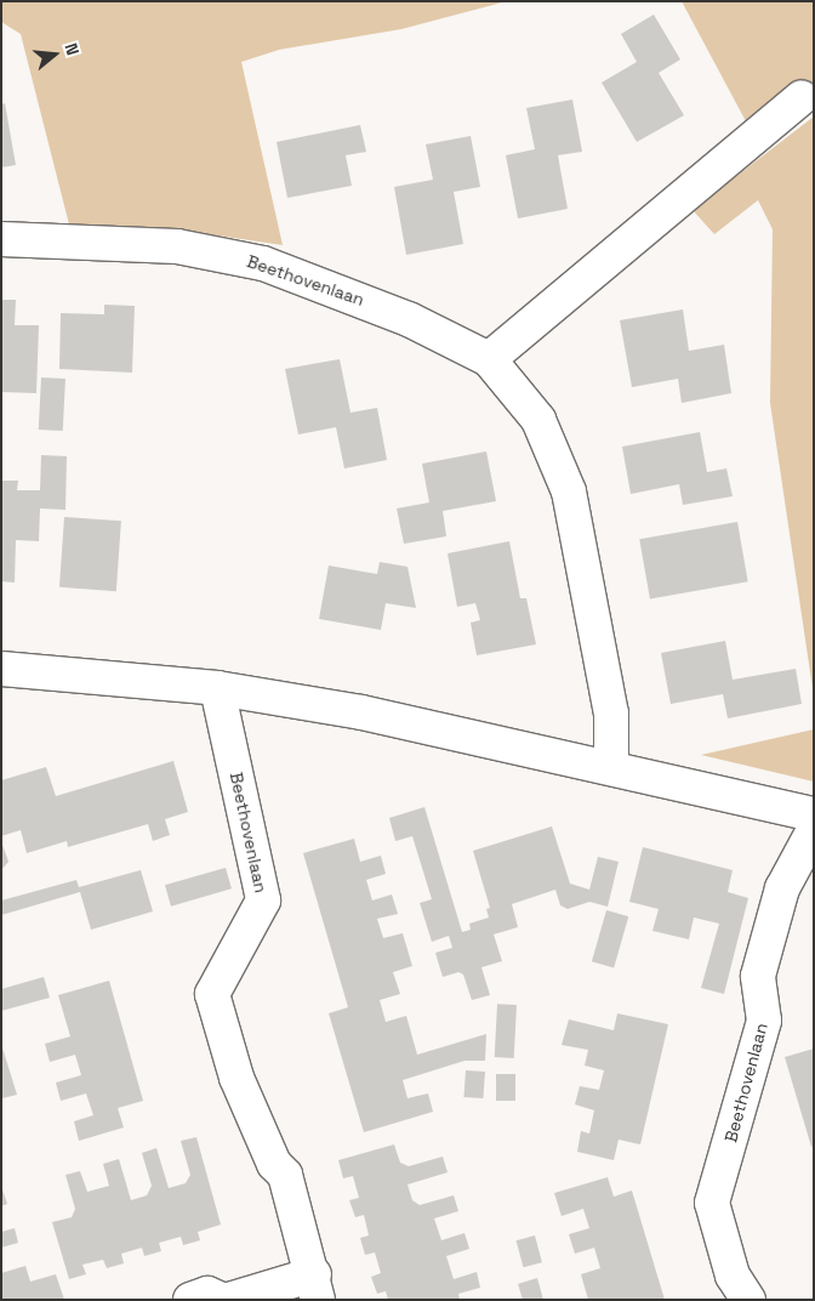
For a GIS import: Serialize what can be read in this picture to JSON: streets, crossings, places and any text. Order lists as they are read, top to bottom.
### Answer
{
  "streets": {
    "street": ["Beethovenlaan"]
  },
  "north": "right"
}
